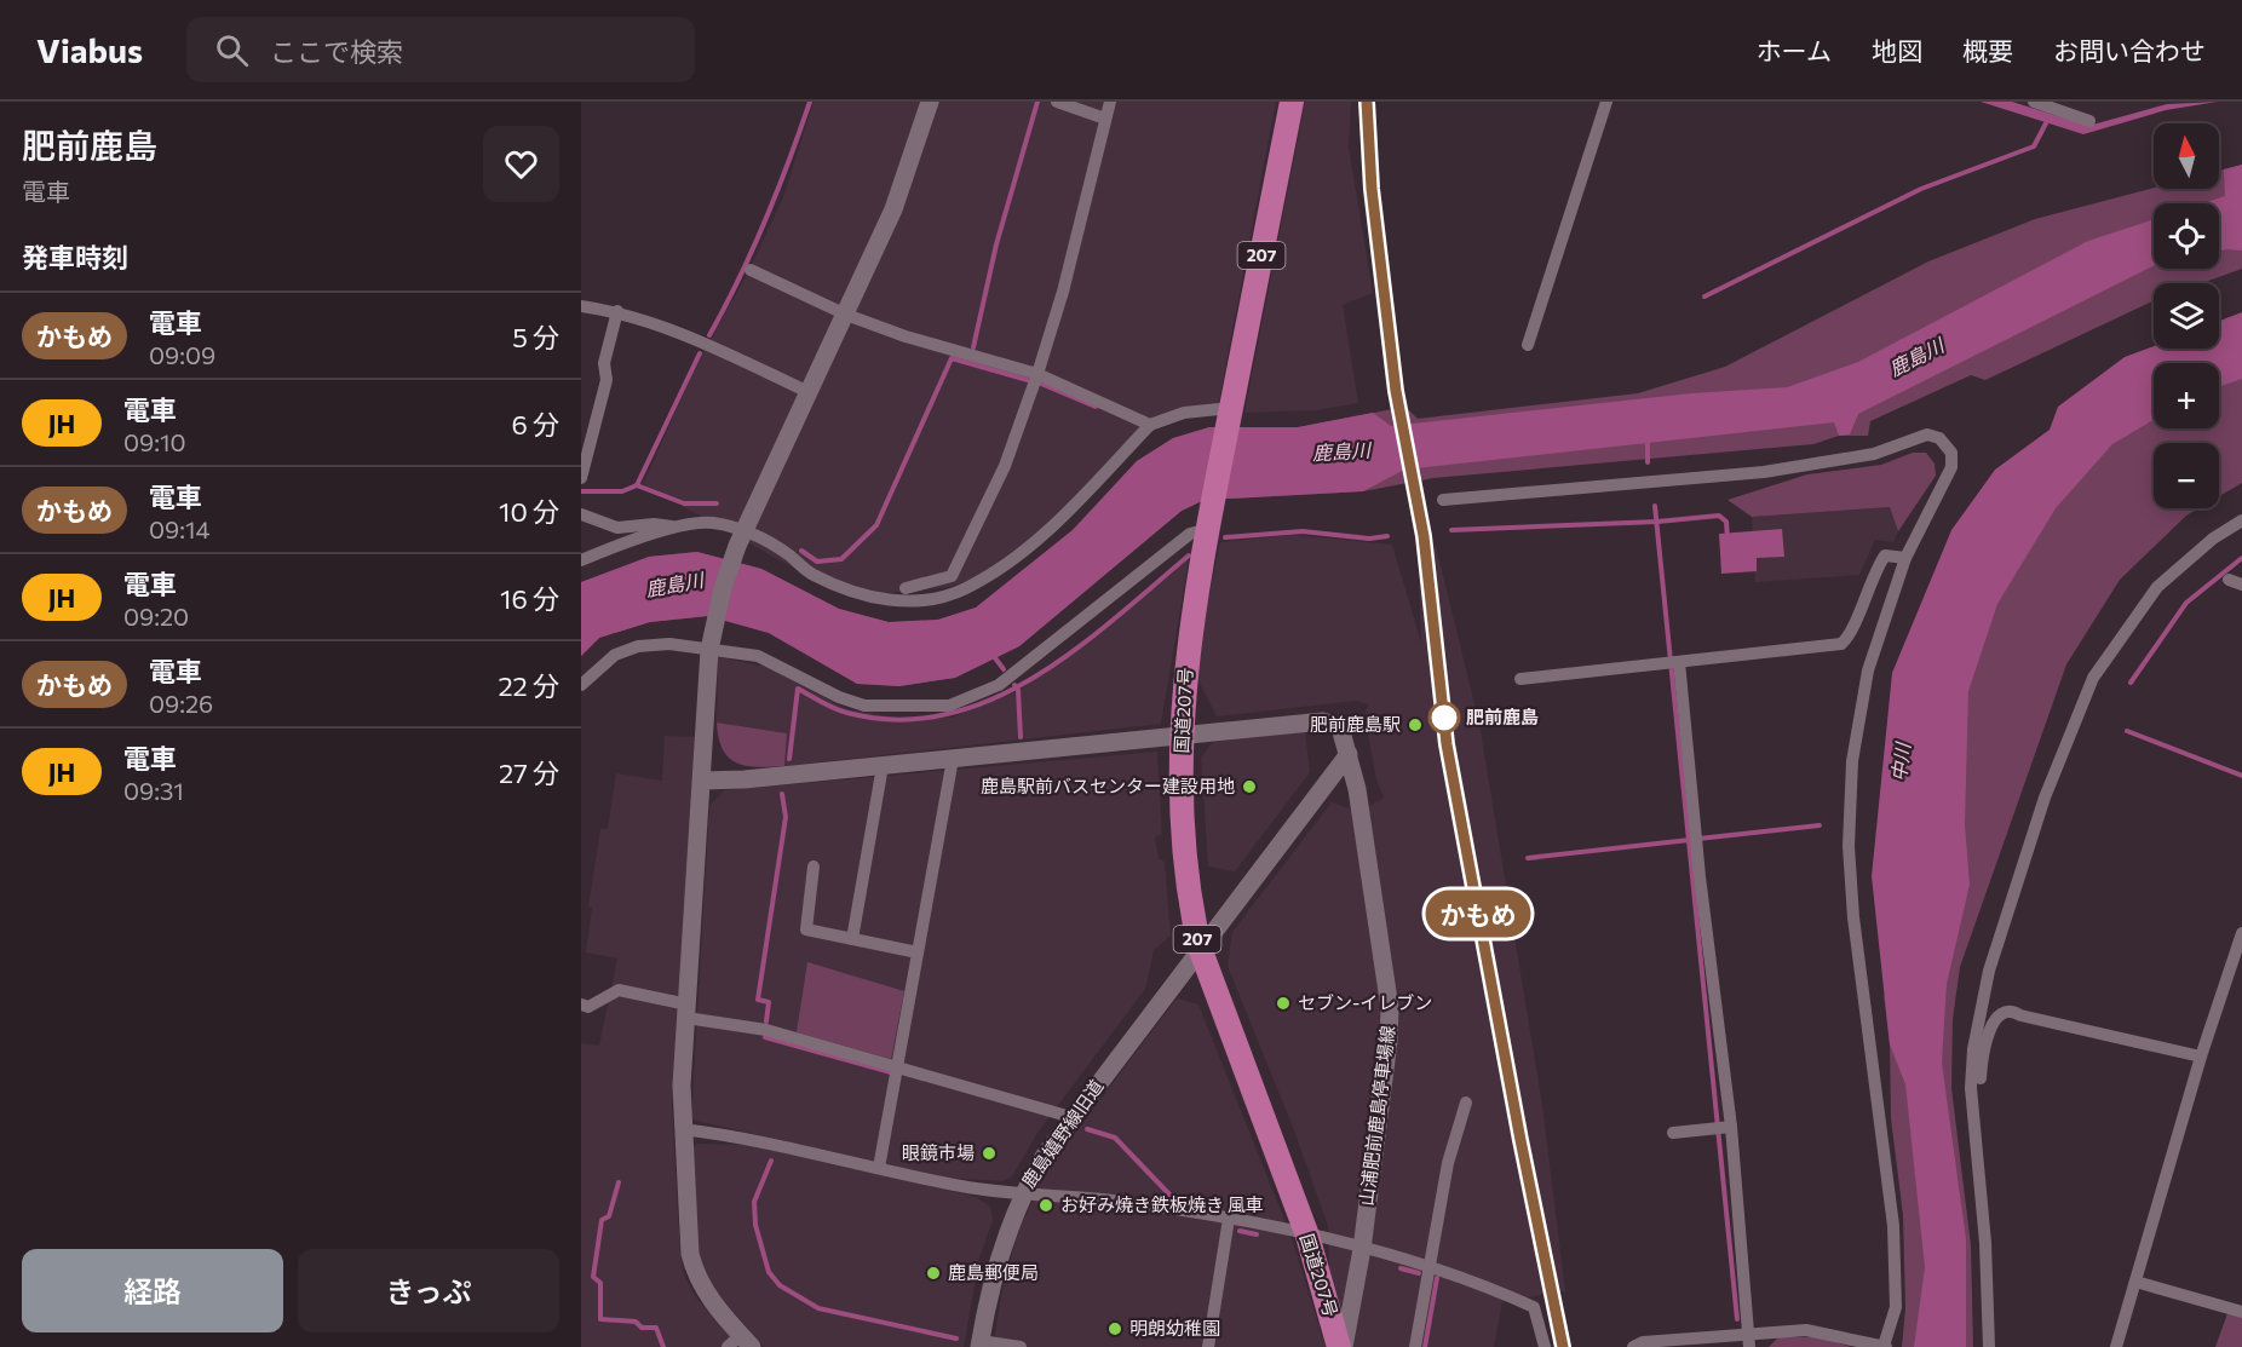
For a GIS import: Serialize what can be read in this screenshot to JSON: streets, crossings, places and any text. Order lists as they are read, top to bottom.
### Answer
{
  "streets": {
    "highway": ["207", "国道207号"],
    "street": ["山浦肥前鹿島停車場線", "鹿島嬉野線旧道"]
  },
  "crossings": [
    ["国道207号", "山浦肥前鹿島停車場線"],
    ["国道207号", "鹿島嬉野線旧道"],
    ["山浦肥前鹿島停車場線", "鹿島嬉野線旧道"]
  ],
  "water": ["鹿島川", "中川"],
  "places": [
    "肥前鹿島",
    "肥前鹿島駅",
    "鹿島駅前バスセンター建設用地",
    "セブン-イレブン",
    "眼鏡市場",
    "お好み焼き鉄板焼き 風車",
    "鹿島郵便局",
    "明朗幼稚園"
  ],
  "north": "top",
  "page": {
    "header": "Viabus",
    "search": "ここで検索",
    "nav": [
      "ホーム",
      "地図",
      "概要",
      "お問い合わせ"
    ],
    "heading": [
      ["肥前鹿島", "電車"],
      "発車時刻"
    ],
    "on_map": "かもめ",
    "map_buttons": ["+", "−"],
    "list": [
      {
        "mark": "かもめ",
        "name": "電車",
        "note": "09:09",
        "value": "5 分"
      },
      {
        "mark": "JH",
        "name": "電車",
        "note": "09:10",
        "value": "6 分"
      },
      {
        "mark": "かもめ",
        "name": "電車",
        "note": "09:14",
        "value": "10 分"
      },
      {
        "mark": "JH",
        "name": "電車",
        "note": "09:20",
        "value": "16 分"
      },
      {
        "mark": "かもめ",
        "name": "電車",
        "note": "09:26",
        "value": "22 分"
      },
      {
        "mark": "JH",
        "name": "電車",
        "note": "09:31",
        "value": "27 分"
      }
    ],
    "buttons": ["経路", "きっぷ"]
  }
}
